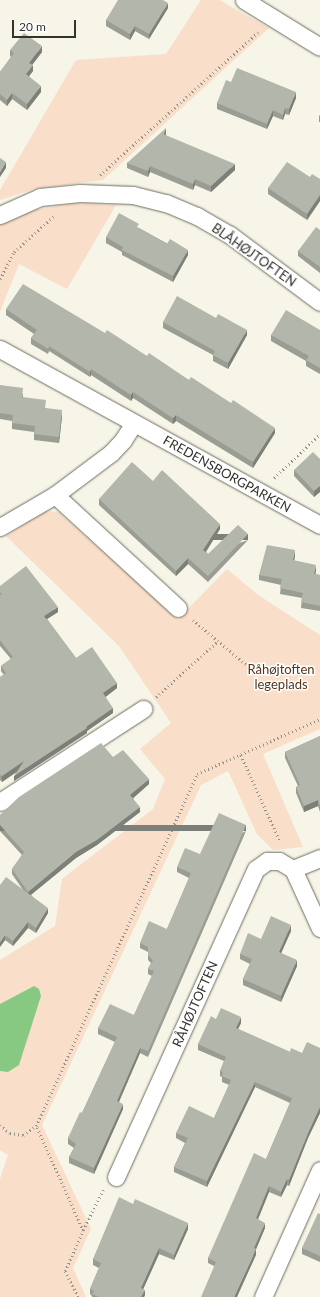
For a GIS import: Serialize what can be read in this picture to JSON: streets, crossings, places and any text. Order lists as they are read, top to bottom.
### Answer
{
  "streets": {
    "street": ["BLÅHØJTOFTEN", "FREDENSBORGPARKEN", "RÅHØJTOFTEN"]
  },
  "parks": ["Råhøjtoften legeplads"],
  "scale_bar": "20 m"
}
